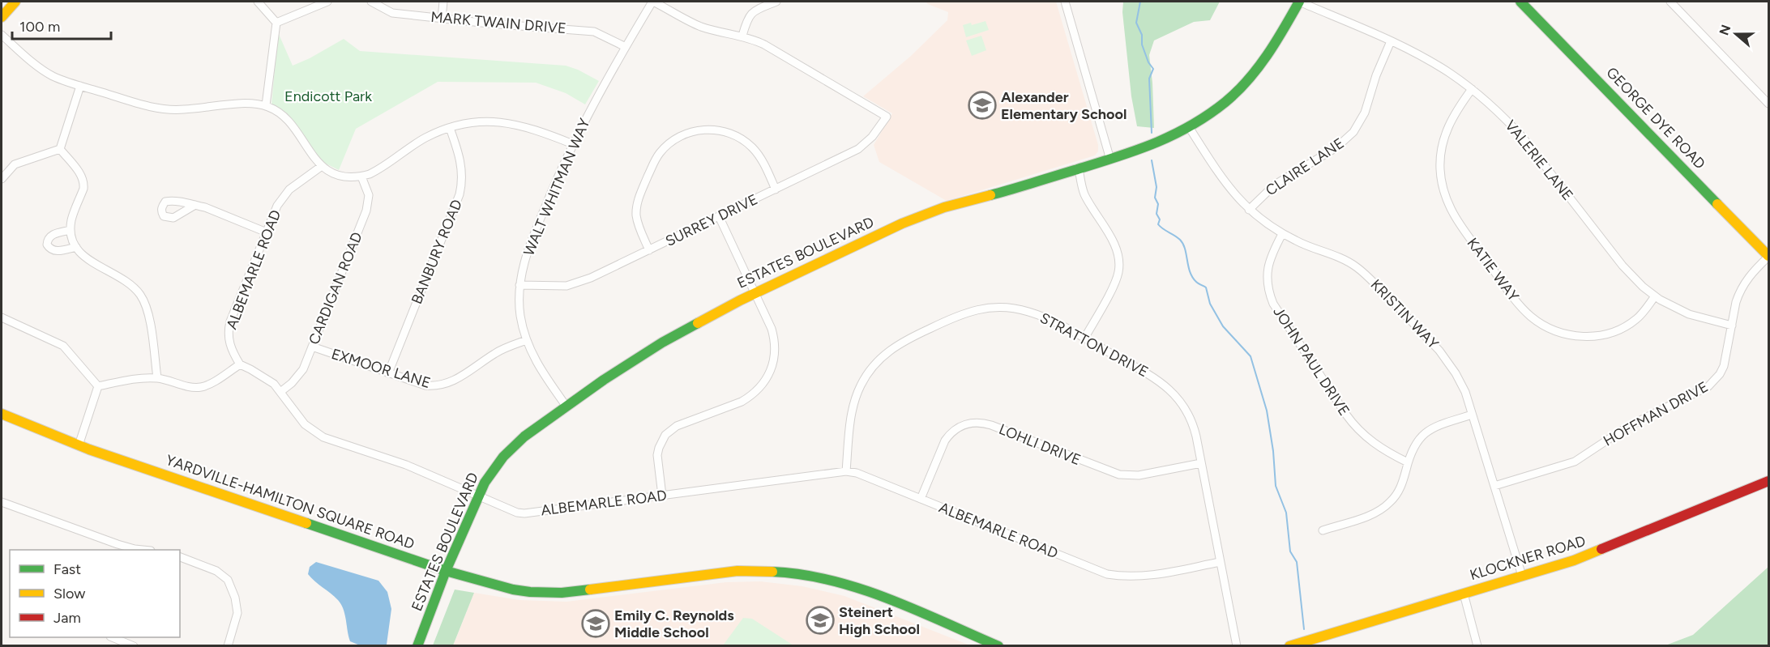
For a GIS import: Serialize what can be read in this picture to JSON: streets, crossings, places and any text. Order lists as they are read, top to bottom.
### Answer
{
  "streets": {
    "street": [
      "MARK TWAIN DRIVE",
      "GEORGE DYE ROAD",
      "VALERIE LANE",
      "CLAIRE LANE",
      "WALT WHITMAN WAY",
      "SURREY DRIVE",
      "BANBURY ROAD",
      "ESTATES BOULEVARD",
      "ALBEMARLE ROAD",
      "KATIE WAY",
      "CARDIGAN ROAD",
      "KRISTIN WAY",
      "STRATTON DRIVE",
      "JOHN PAUL DRIVE",
      "EXMOOR LANE",
      "HOFFMAN DRIVE",
      "LOHLI DRIVE",
      "YARDVILLE-HAMILTON SQUARE ROAD",
      "KLOCKNER ROAD"
    ]
  },
  "crossings": [
    ["MARK TWAIN DRIVE", "WALT WHITMAN WAY"],
    ["GEORGE DYE ROAD", "HOFFMAN DRIVE"],
    ["VALERIE LANE", "CLAIRE LANE"],
    ["VALERIE LANE", "ESTATES BOULEVARD"],
    ["VALERIE LANE", "KATIE WAY"],
    ["VALERIE LANE", "HOFFMAN DRIVE"],
    ["CLAIRE LANE", "KRISTIN WAY"],
    ["WALT WHITMAN WAY", "SURREY DRIVE"],
    ["WALT WHITMAN WAY", "ESTATES BOULEVARD"],
    ["WALT WHITMAN WAY", "EXMOOR LANE"],
    ["BANBURY ROAD", "EXMOOR LANE"],
    ["ESTATES BOULEVARD", "ALBEMARLE ROAD"],
    ["ESTATES BOULEVARD", "KRISTIN WAY"],
    ["ESTATES BOULEVARD", "YARDVILLE-HAMILTON SQUARE ROAD"],
    ["ALBEMARLE ROAD", "CARDIGAN ROAD"],
    ["ALBEMARLE ROAD", "STRATTON DRIVE"],
    ["ALBEMARLE ROAD", "LOHLI DRIVE"],
    ["CARDIGAN ROAD", "EXMOOR LANE"],
    ["KRISTIN WAY", "JOHN PAUL DRIVE"],
    ["KRISTIN WAY", "HOFFMAN DRIVE"],
    ["KRISTIN WAY", "KLOCKNER ROAD"],
    ["STRATTON DRIVE", "LOHLI DRIVE"]
  ],
  "parks": ["Endicott Park"],
  "places": {
    "school or university": ["Alexander Elementary School", "Steinert High School", "Emily C. Reynolds Middle School"]
  },
  "legend": ["Fast", "Slow", "Jam"],
  "scale_bar": "100 m",
  "north": "left"
}
